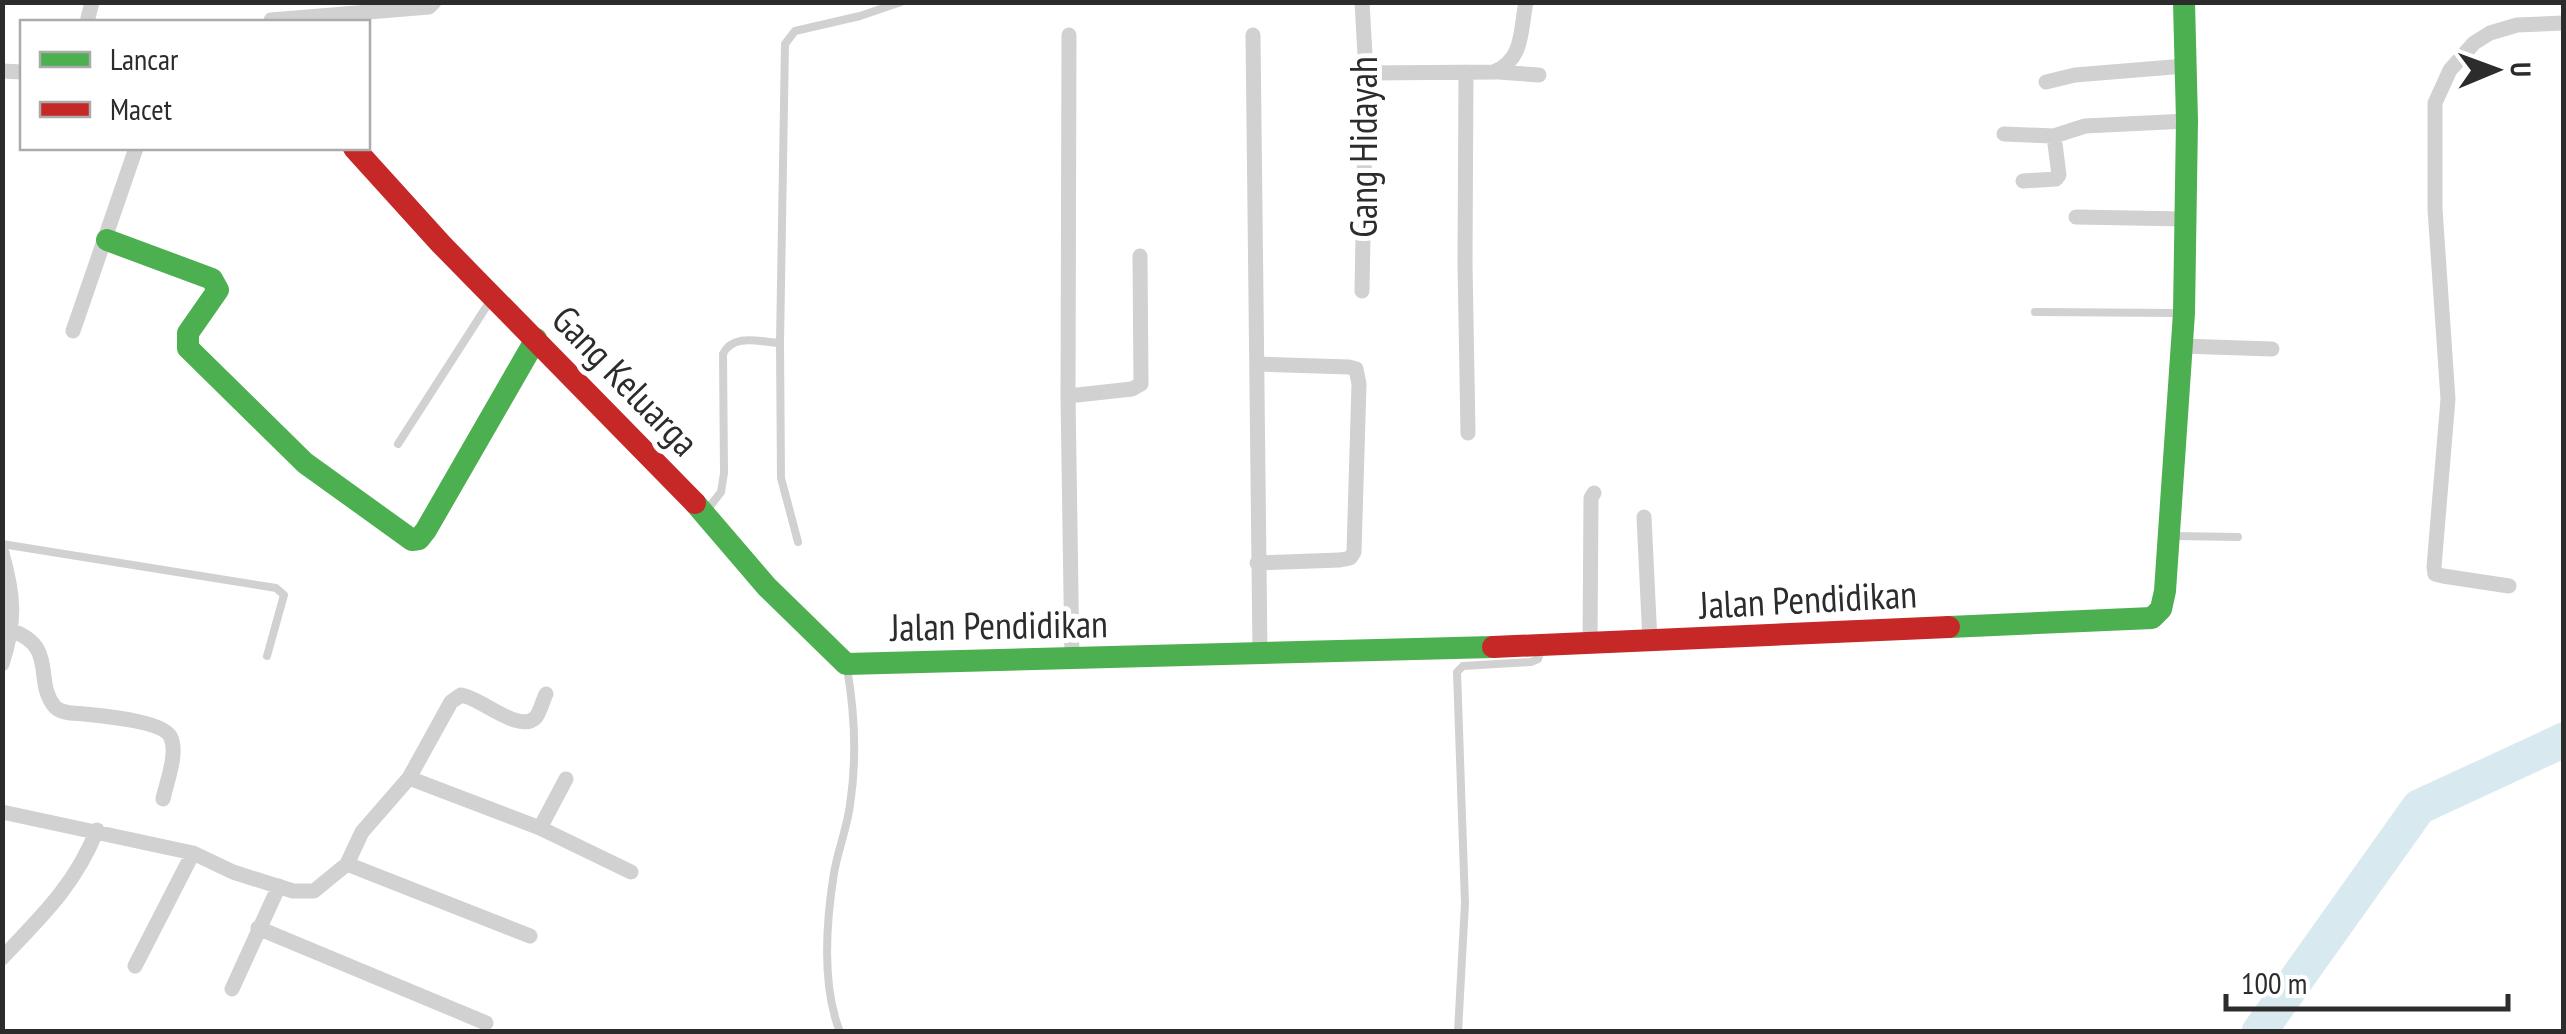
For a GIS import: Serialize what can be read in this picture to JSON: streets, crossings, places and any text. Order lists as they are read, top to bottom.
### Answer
{
  "streets": {
    "street": ["Gang Hidayah", "Gang Keluarga", "Jalan Pendidikan"]
  },
  "crossings": [
    ["Gang Keluarga", "Jalan Pendidikan"]
  ],
  "legend": ["Lancar", "Macet"],
  "scale_bar": "100 m",
  "north": "right"
}
